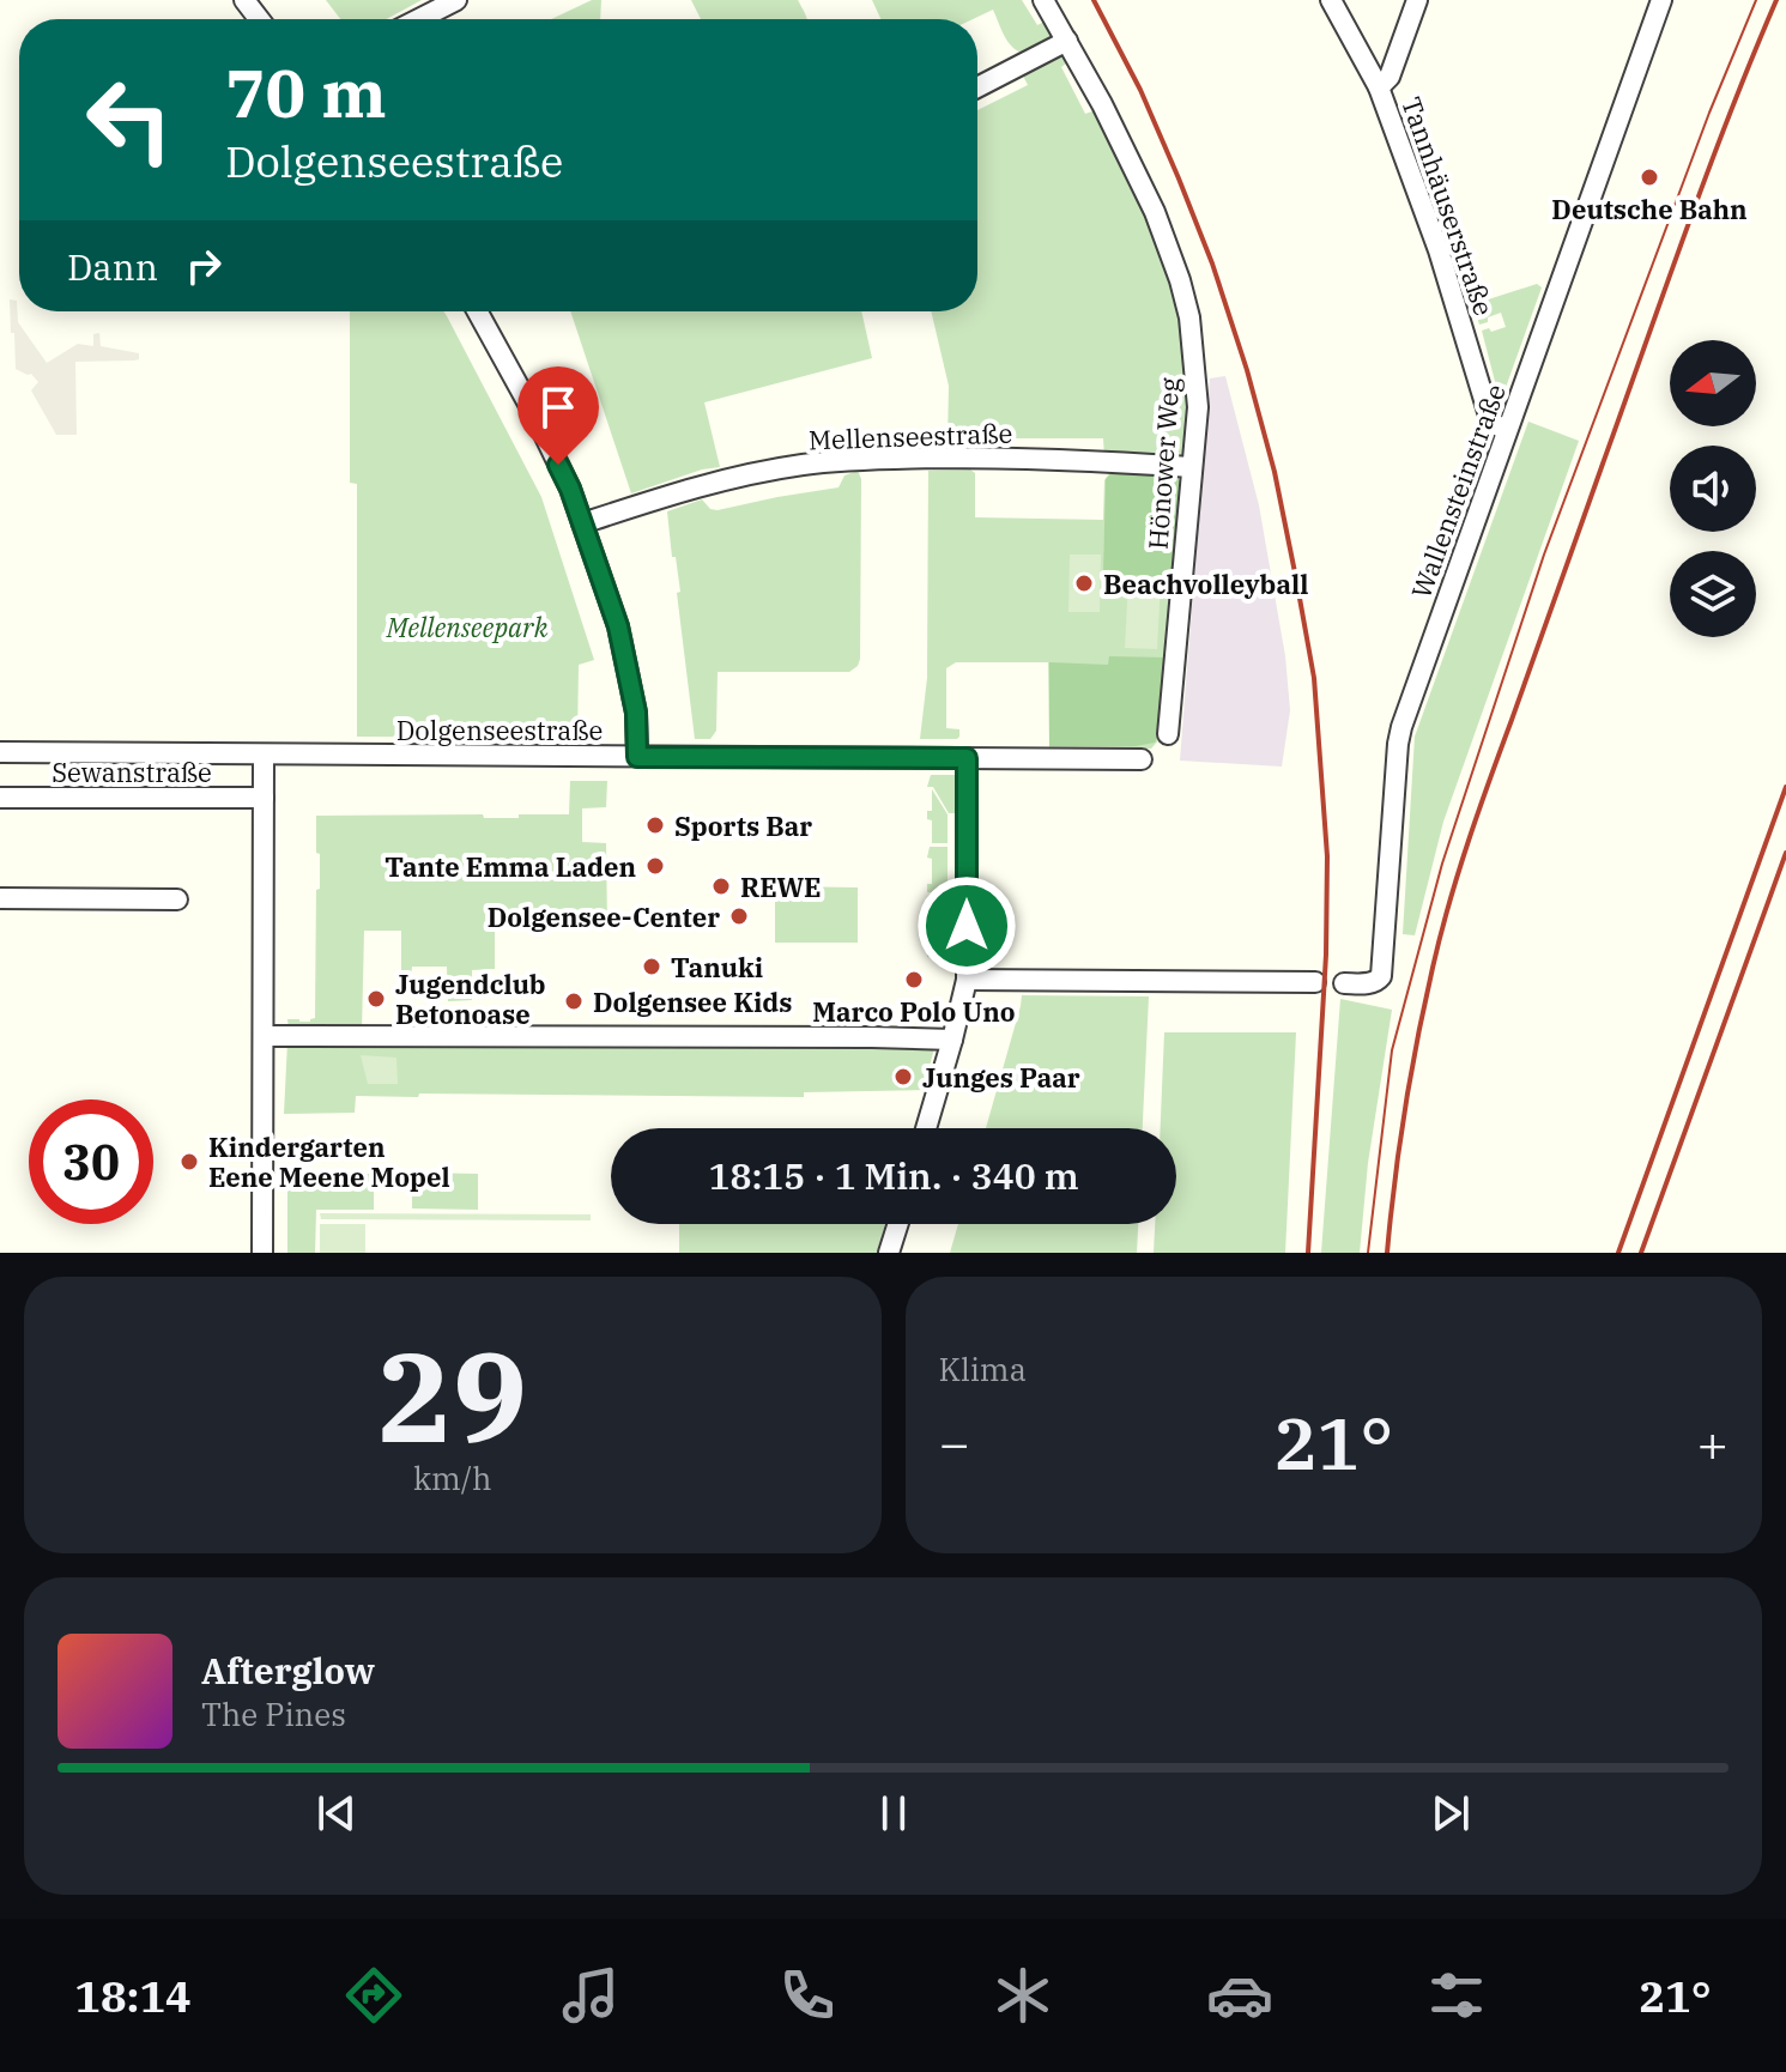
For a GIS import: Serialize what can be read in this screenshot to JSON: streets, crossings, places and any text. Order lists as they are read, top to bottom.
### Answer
{
  "streets": {
    "street": [
      "Tannhäuserstraße",
      "Mellenseestraße",
      "Hönower Weg",
      "Wallensteinstraße",
      "Dolgenseestraße",
      "Sewanstraße"
    ]
  },
  "crossings": [
    ["Tannhäuserstraße", "Wallensteinstraße"],
    ["Mellenseestraße", "Hönower Weg"]
  ],
  "parks": ["Mellenseepark"],
  "places": [
    "Deutsche Bahn",
    "Beachvolleyball",
    "Sports Bar",
    "Tante Emma Laden",
    "REWE",
    "Dolgensee-Center",
    "Tanuki",
    "Marco Polo Uno",
    "Jugendclub Betonoase",
    "Dolgensee Kids",
    "Junges Paar",
    "Kindergarten Eene Meene Mopel"
  ],
  "north": "left",
  "page": {
    "turn": ["70 m", "Dolgenseestraße"],
    "then": "Dann",
    "limit": "30",
    "trip": "18:15 · 1 Min. · 340 m",
    "tile": [
      ["29", "km/h"],
      "Klima"
    ],
    "heat": ["−", "21°", "+"],
    "song": ["Afterglow", "The Pines"],
    "tabs": ["18:14", "21°"]
  }
}
